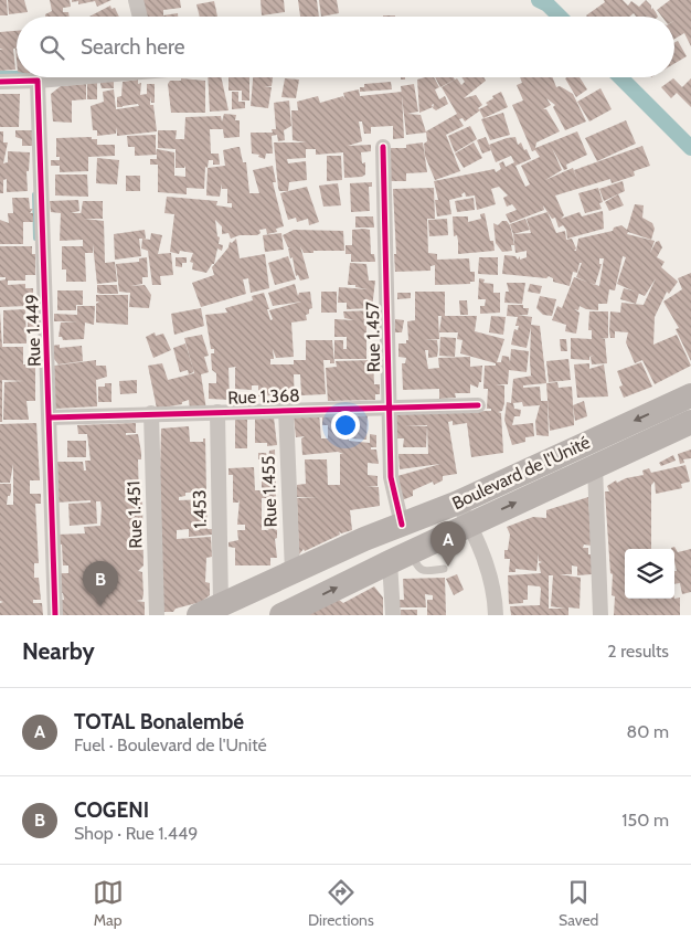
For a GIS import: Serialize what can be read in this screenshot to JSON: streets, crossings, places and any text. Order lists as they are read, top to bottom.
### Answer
{
  "streets": {
    "main road": ["Boulevard de l'Unité"],
    "street": [
      "Rue 1.449",
      "Rue 1.457",
      "Rue 1.368",
      "Rue 1.455",
      "1.453",
      "Rue 1.451"
    ]
  },
  "crossings": [
    ["Rue 1.449", "Rue 1.368"],
    ["Rue 1.457", "Rue 1.368"],
    ["Rue 1.457", "Boulevard de l'Unité"],
    ["Rue 1.368", "Rue 1.455"],
    ["Rue 1.368", "1.453"],
    ["Rue 1.368", "Rue 1.451"],
    ["Boulevard de l'Unité", "Rue 1.455"],
    ["Boulevard de l'Unité", "1.453"]
  ],
  "page": {
    "search": "Search here",
    "pins": ["A", "B"],
    "heading": ["Nearby", "2 results"],
    "list": [
      {
        "mark": "A",
        "name": "TOTAL Bonalembé",
        "note": "Fuel · Boulevard de l'Unité",
        "value": "80 m"
      },
      {
        "mark": "B",
        "name": "COGENI",
        "note": "Shop · Rue 1.449",
        "value": "150 m"
      }
    ],
    "nav": ["Map", "Directions", "Saved"]
  }
}
